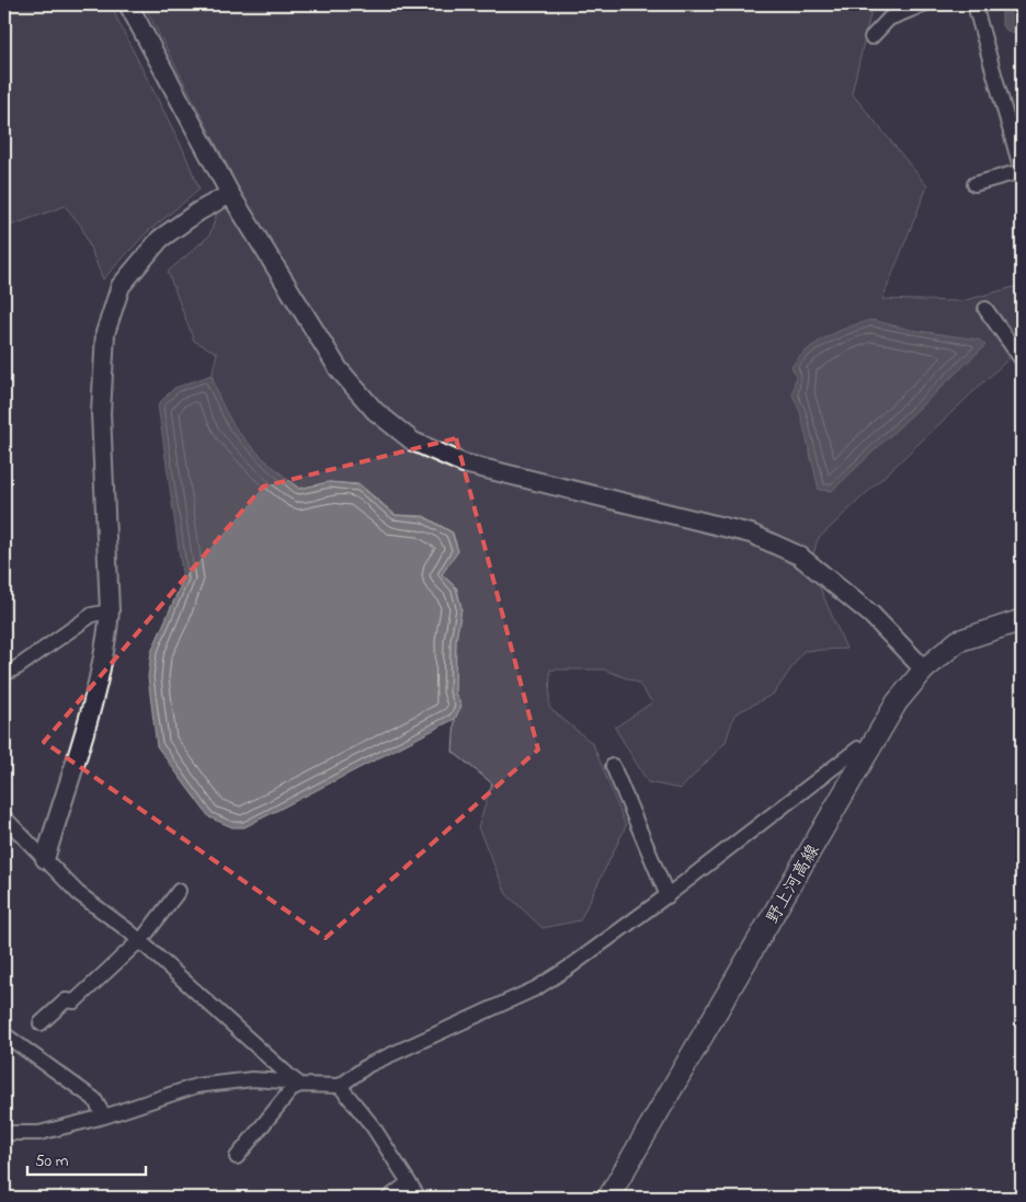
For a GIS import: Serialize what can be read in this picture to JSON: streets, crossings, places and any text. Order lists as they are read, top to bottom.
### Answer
{
  "streets": {
    "main road": ["野上河高線"]
  },
  "scale_bar": "50 m"
}
